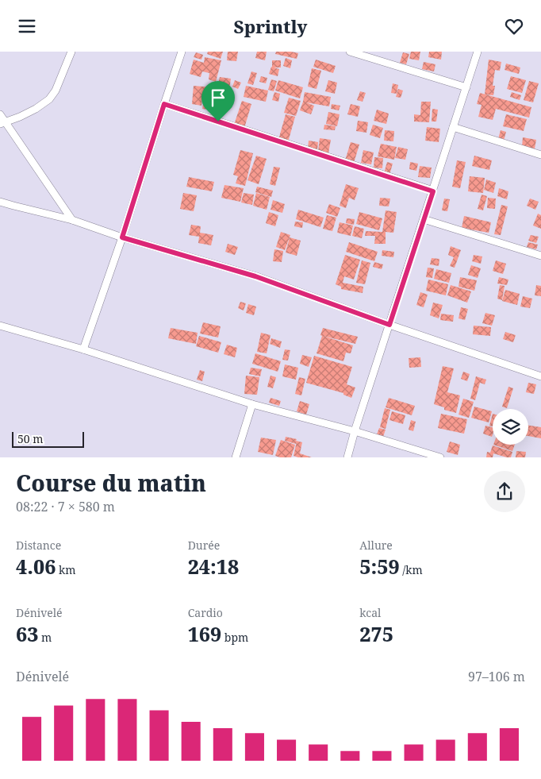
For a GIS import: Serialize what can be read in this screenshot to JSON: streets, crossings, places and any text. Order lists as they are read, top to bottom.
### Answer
{
  "scale_bar": "50 m",
  "page": {
    "header": "Sprintly",
    "scale": "50 m",
    "heading": ["Course du matin", "08:22 · 7 × 580 m"],
    "stats": [
      ["Distance", "4.06 km"],
      ["Durée", "24:18"],
      ["Allure", "5:59 /km"],
      ["Dénivelé", "63 m"],
      ["Cardio", "169 bpm"],
      ["kcal", "275"]
    ],
    "chart": ["Dénivelé", "97–106 m"]
  }
}
